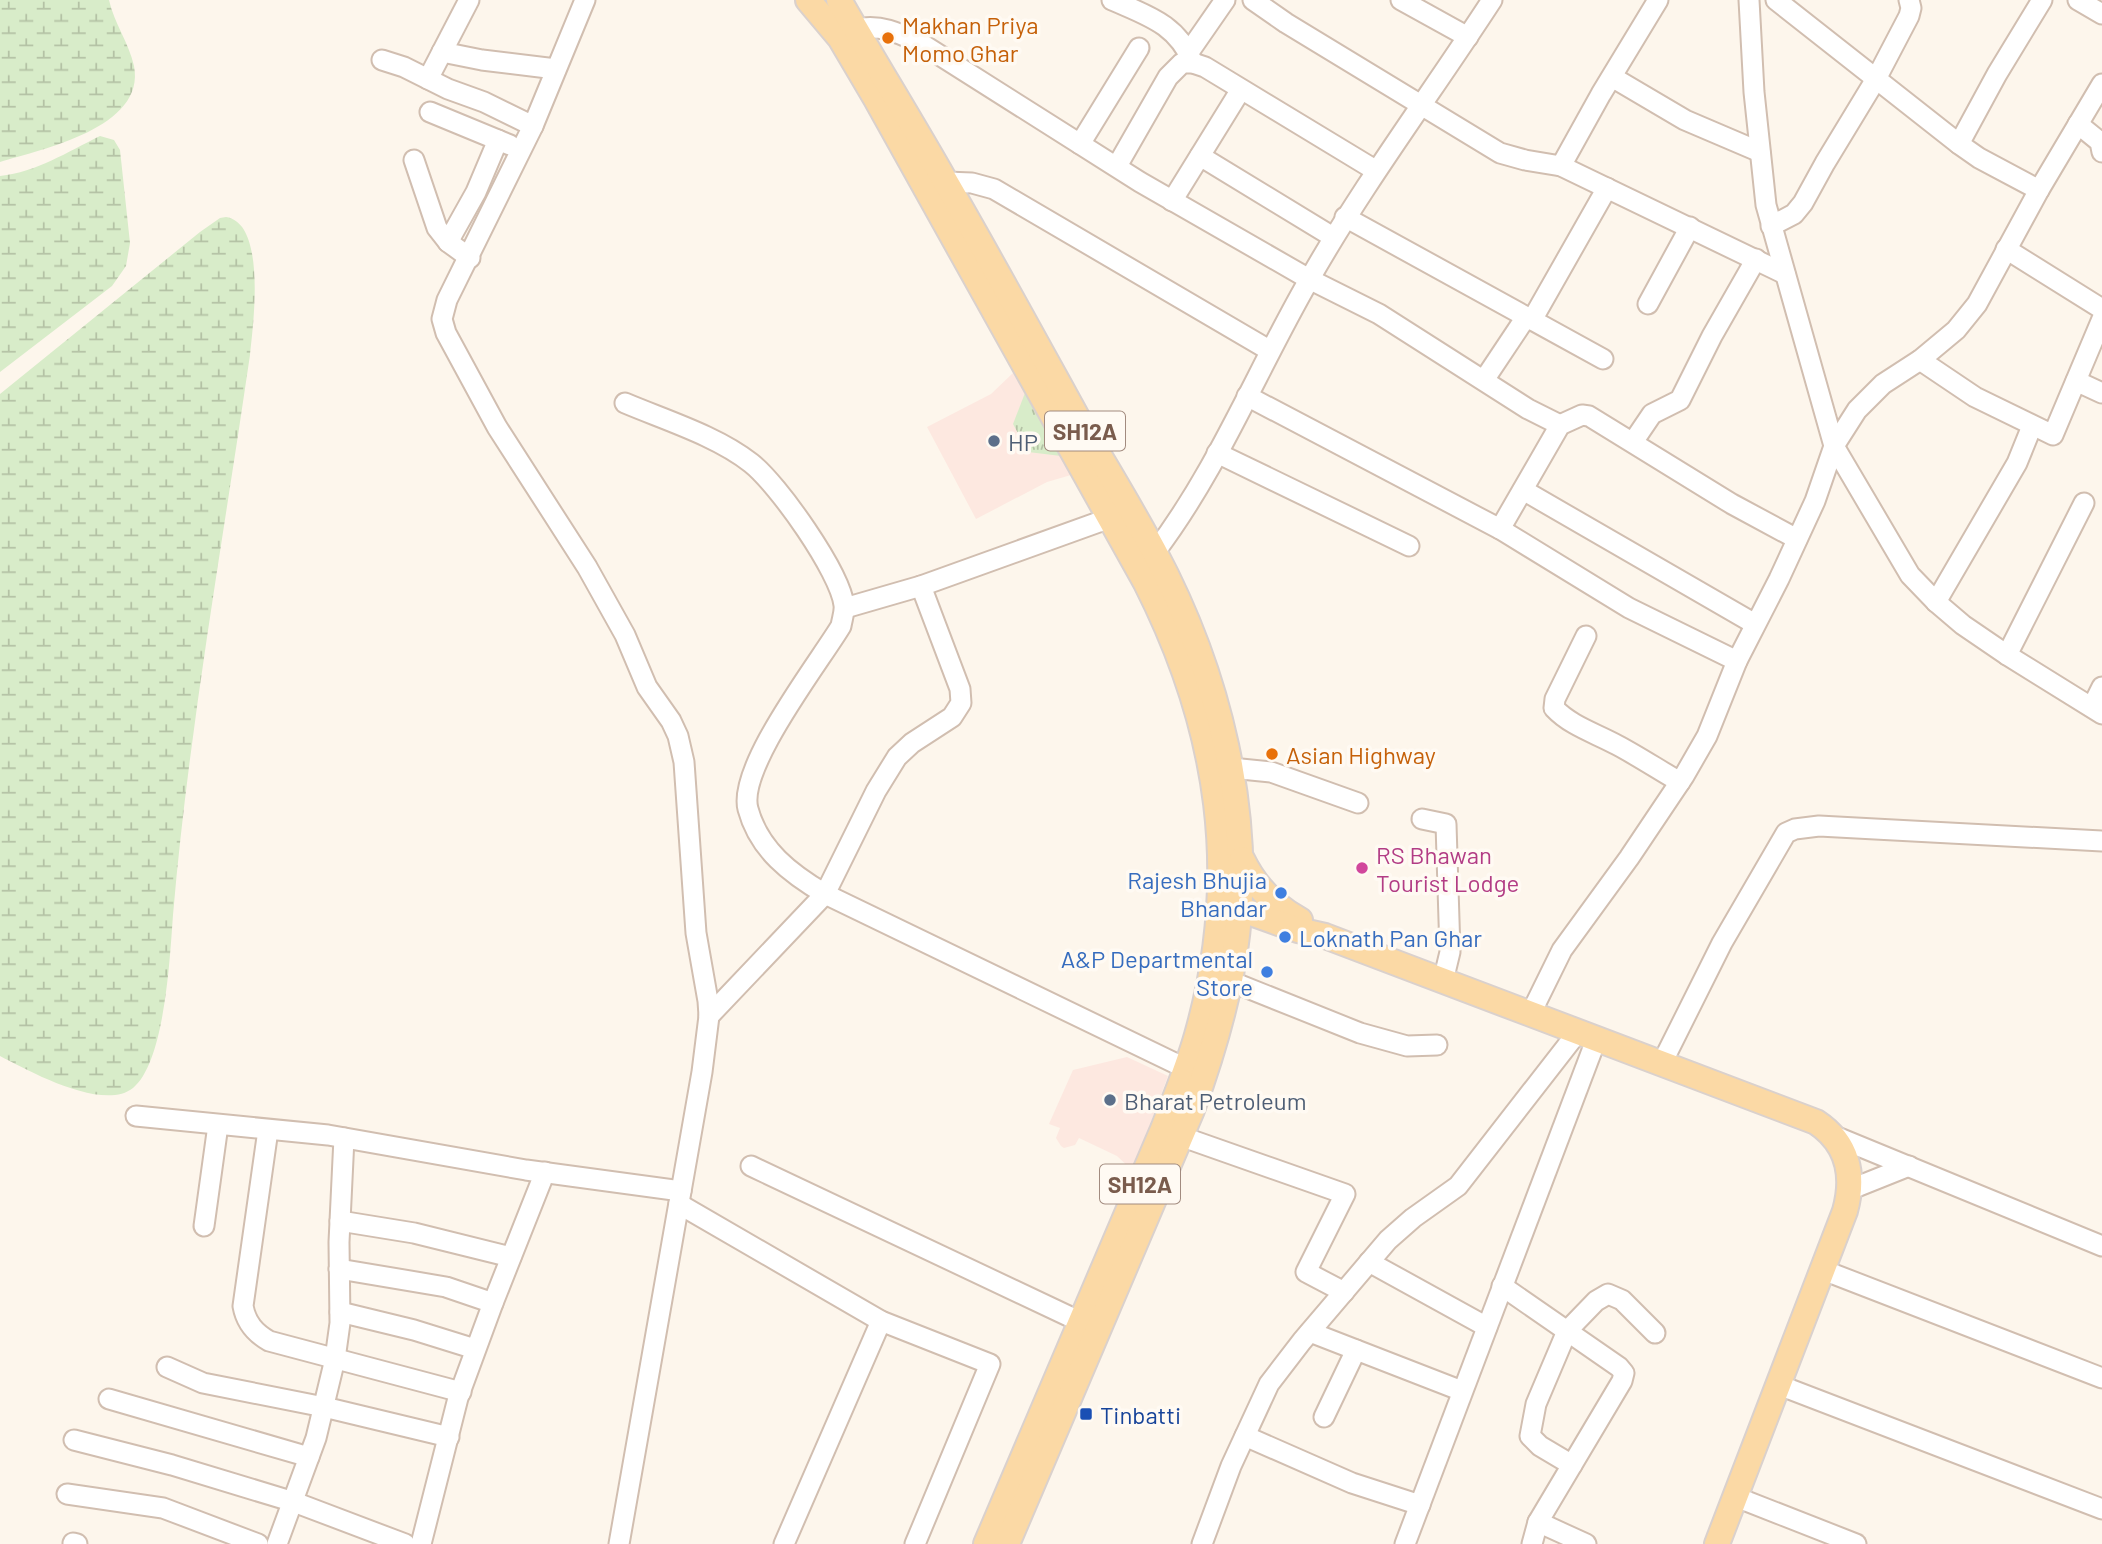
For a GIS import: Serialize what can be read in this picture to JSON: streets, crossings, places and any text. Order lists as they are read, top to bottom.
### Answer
{
  "streets": {
    "main road": ["SH12A"]
  },
  "places": {
    "other": [
      "Makhan Priya Momo Ghar",
      "HP",
      "Asian Highway",
      "RS Bhawan Tourist Lodge",
      "Rajesh Bhujia Bhandar",
      "Loknath Pan Ghar",
      "A&P Departmental Store",
      "Bharat Petroleum"
    ],
    "transit": ["Tinbatti"]
  }
}
